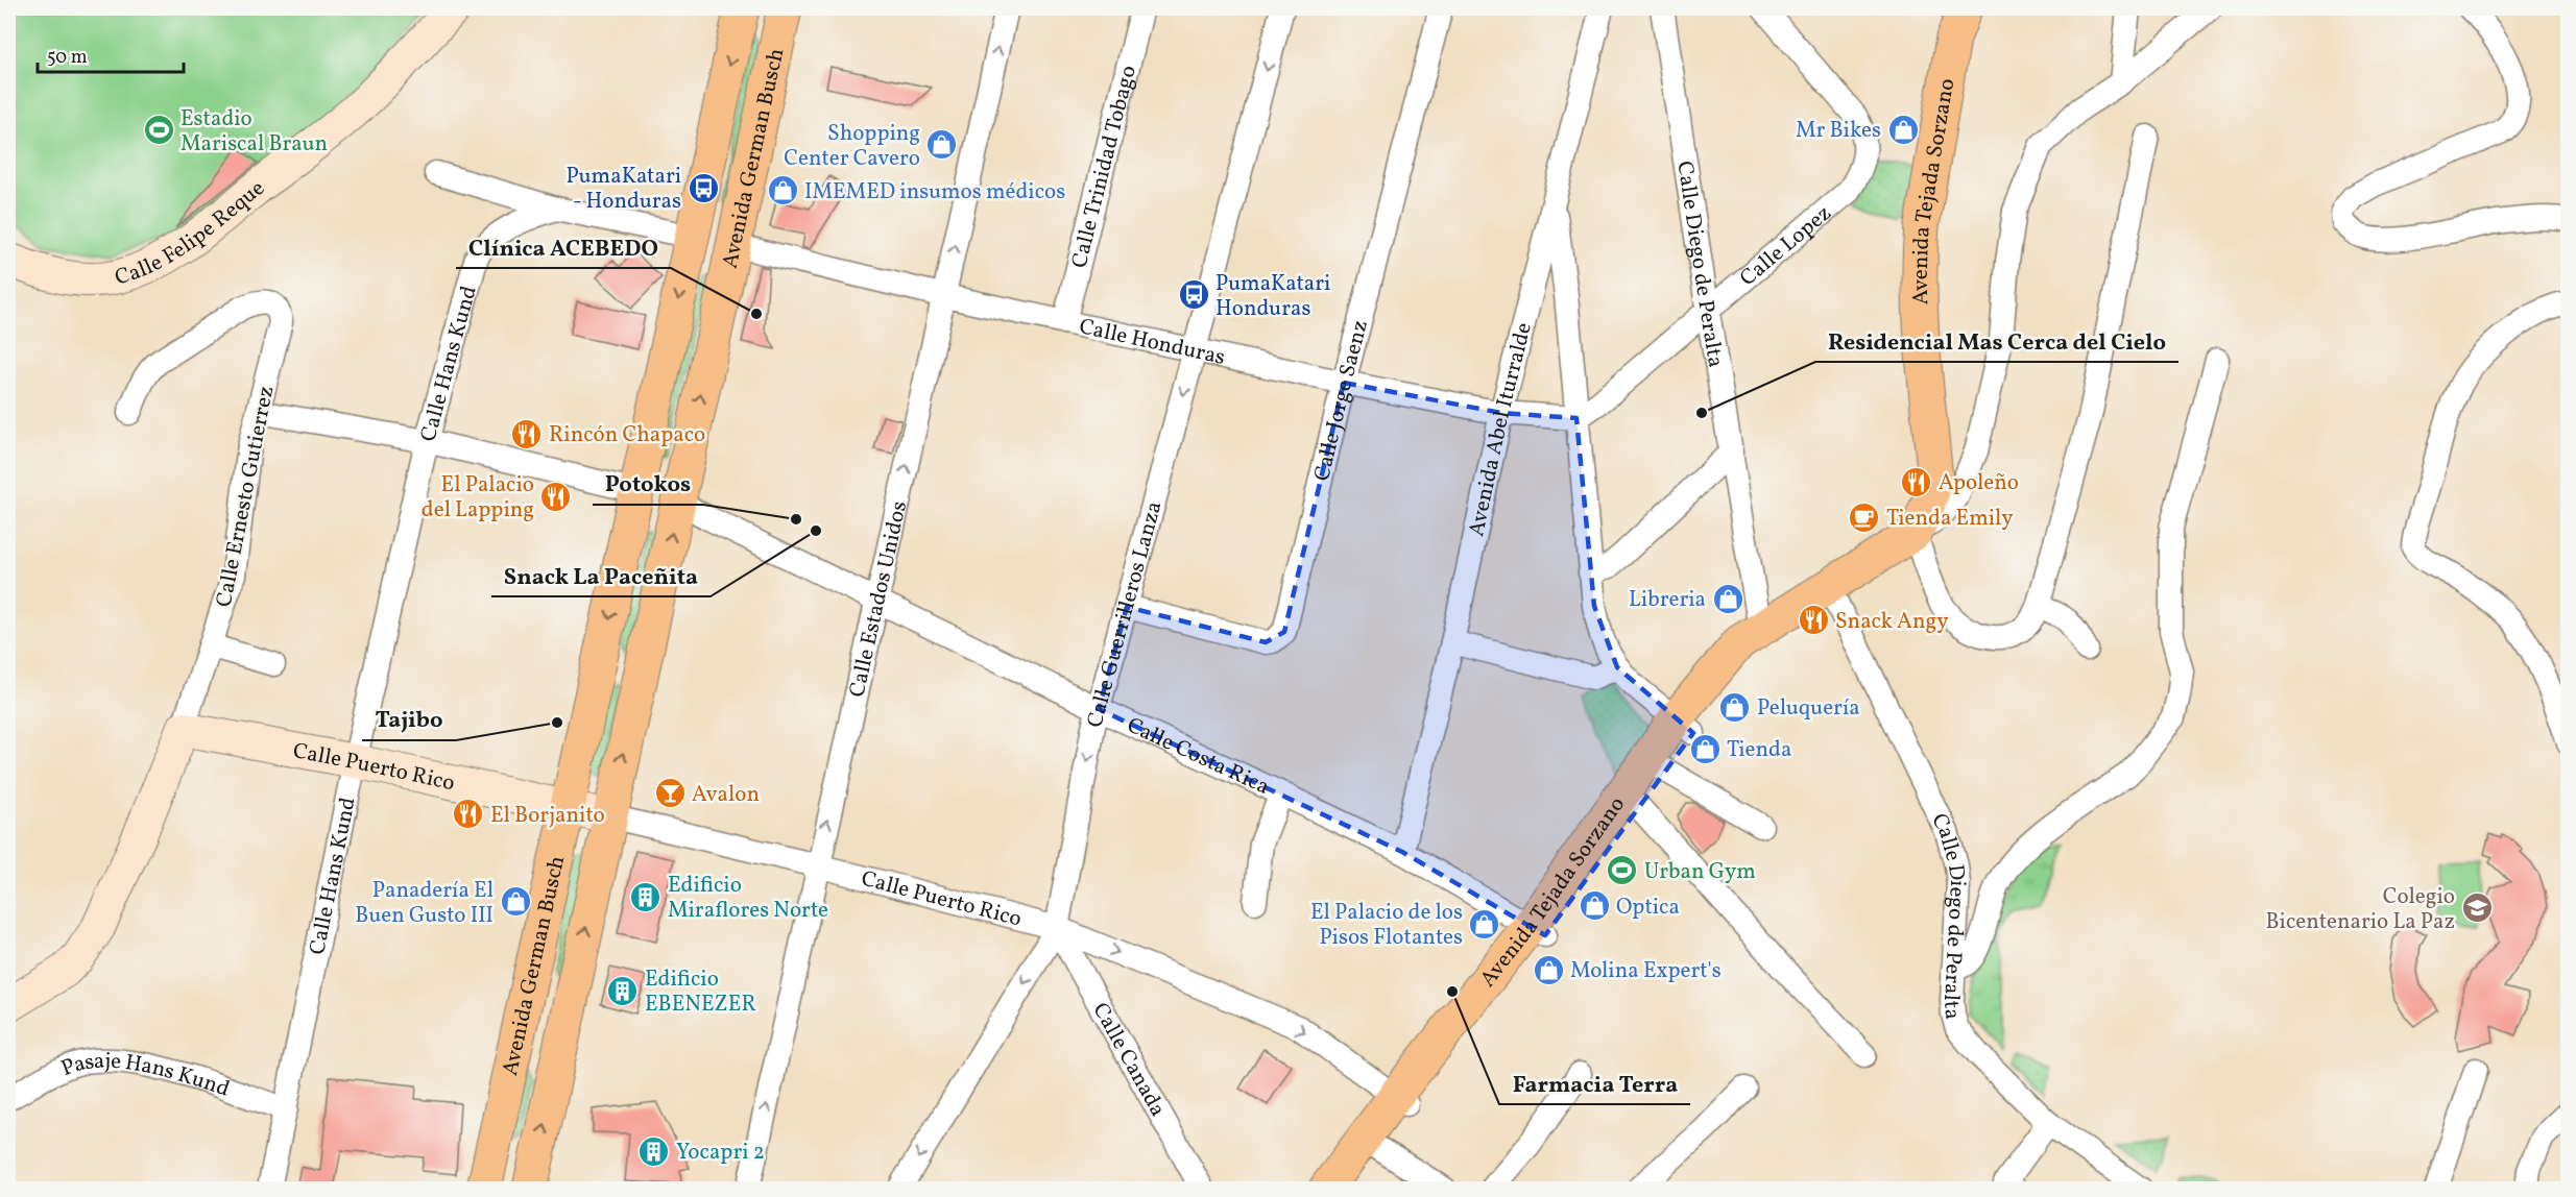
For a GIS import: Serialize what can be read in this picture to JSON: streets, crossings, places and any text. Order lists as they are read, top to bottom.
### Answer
{
  "streets": {
    "main road": ["Avenida German Busch", "Avenida Tejada Sorzano"],
    "street": [
      "Calle Trinidad Tobago",
      "Calle Felipe Reque",
      "Calle Lopez",
      "Calle Diego de Peralta",
      "Calle Honduras",
      "Calle Hans Kund",
      "Calle Jorge Saenz",
      "Avenida Abel Iturralde",
      "Calle Ernesto Gutierrez",
      "Calle Estados Unidos",
      "Calle Guerrilleros Lanza",
      "Calle Costa Rica",
      "Calle Puerto Rico",
      "Calle Canada",
      "Pasaje Hans Kund"
    ]
  },
  "crossings": [
    ["Avenida German Busch", "Calle Honduras"],
    ["Avenida German Busch", "Calle Costa Rica"],
    ["Avenida German Busch", "Calle Puerto Rico"],
    ["Calle Trinidad Tobago", "Calle Honduras"],
    ["Avenida Tejada Sorzano", "Calle Diego de Peralta"],
    ["Avenida Tejada Sorzano", "Calle Costa Rica"],
    ["Avenida Tejada Sorzano", "Calle Puerto Rico"],
    ["Calle Lopez", "Calle Diego de Peralta"],
    ["Calle Lopez", "Calle Honduras"],
    ["Calle Honduras", "Calle Jorge Saenz"],
    ["Calle Honduras", "Avenida Abel Iturralde"],
    ["Calle Honduras", "Calle Estados Unidos"],
    ["Calle Honduras", "Calle Guerrilleros Lanza"],
    ["Calle Hans Kund", "Calle Puerto Rico"],
    ["Calle Hans Kund", "Pasaje Hans Kund"],
    ["Calle Jorge Saenz", "Calle Guerrilleros Lanza"],
    ["Avenida Abel Iturralde", "Calle Costa Rica"],
    ["Calle Ernesto Gutierrez", "Calle Puerto Rico"],
    ["Calle Estados Unidos", "Calle Costa Rica"],
    ["Calle Estados Unidos", "Calle Puerto Rico"],
    ["Calle Guerrilleros Lanza", "Calle Costa Rica"],
    ["Calle Guerrilleros Lanza", "Calle Puerto Rico"],
    ["Calle Guerrilleros Lanza", "Calle Canada"],
    ["Calle Puerto Rico", "Calle Canada"]
  ],
  "one_way": ["Calle Estados Unidos", "Calle Guerrilleros Lanza"],
  "places": {
    "shop": [
      "Mr Bikes",
      "Shopping Center Cavero",
      "IMEMED insumos médicos",
      "Libreria",
      "Peluquería",
      "Tienda",
      "Panadería El Buen Gusto III",
      "Optica",
      "El Palacio de los Pisos Flotantes",
      "Molina Expert's"
    ],
    "sports": ["Estadio Mariscal Braun", "Urban Gym"],
    "bus stop": ["PumaKatari - Honduras", "PumaKatari Honduras"],
    "other": [
      "Clínica ACEBEDO",
      "Residencial Mas Cerca del Cielo",
      "Potokos",
      "Snack La Paceñita",
      "Tajibo",
      "Farmacia Terra"
    ],
    "restaurant": [
      "Rincón Chapaco",
      "Apoleño",
      "El Palacio del Lapping",
      "Snack Angy",
      "El Borjanito"
    ],
    "cafe": ["Tienda Emily"],
    "bar": ["Avalon"],
    "building": ["Edificio Miraflores Norte", "Edificio EBENEZER", "Yocapri 2"],
    "school or university": ["Colegio Bicentenario La Paz"]
  },
  "scale_bar": "50 m"
}
